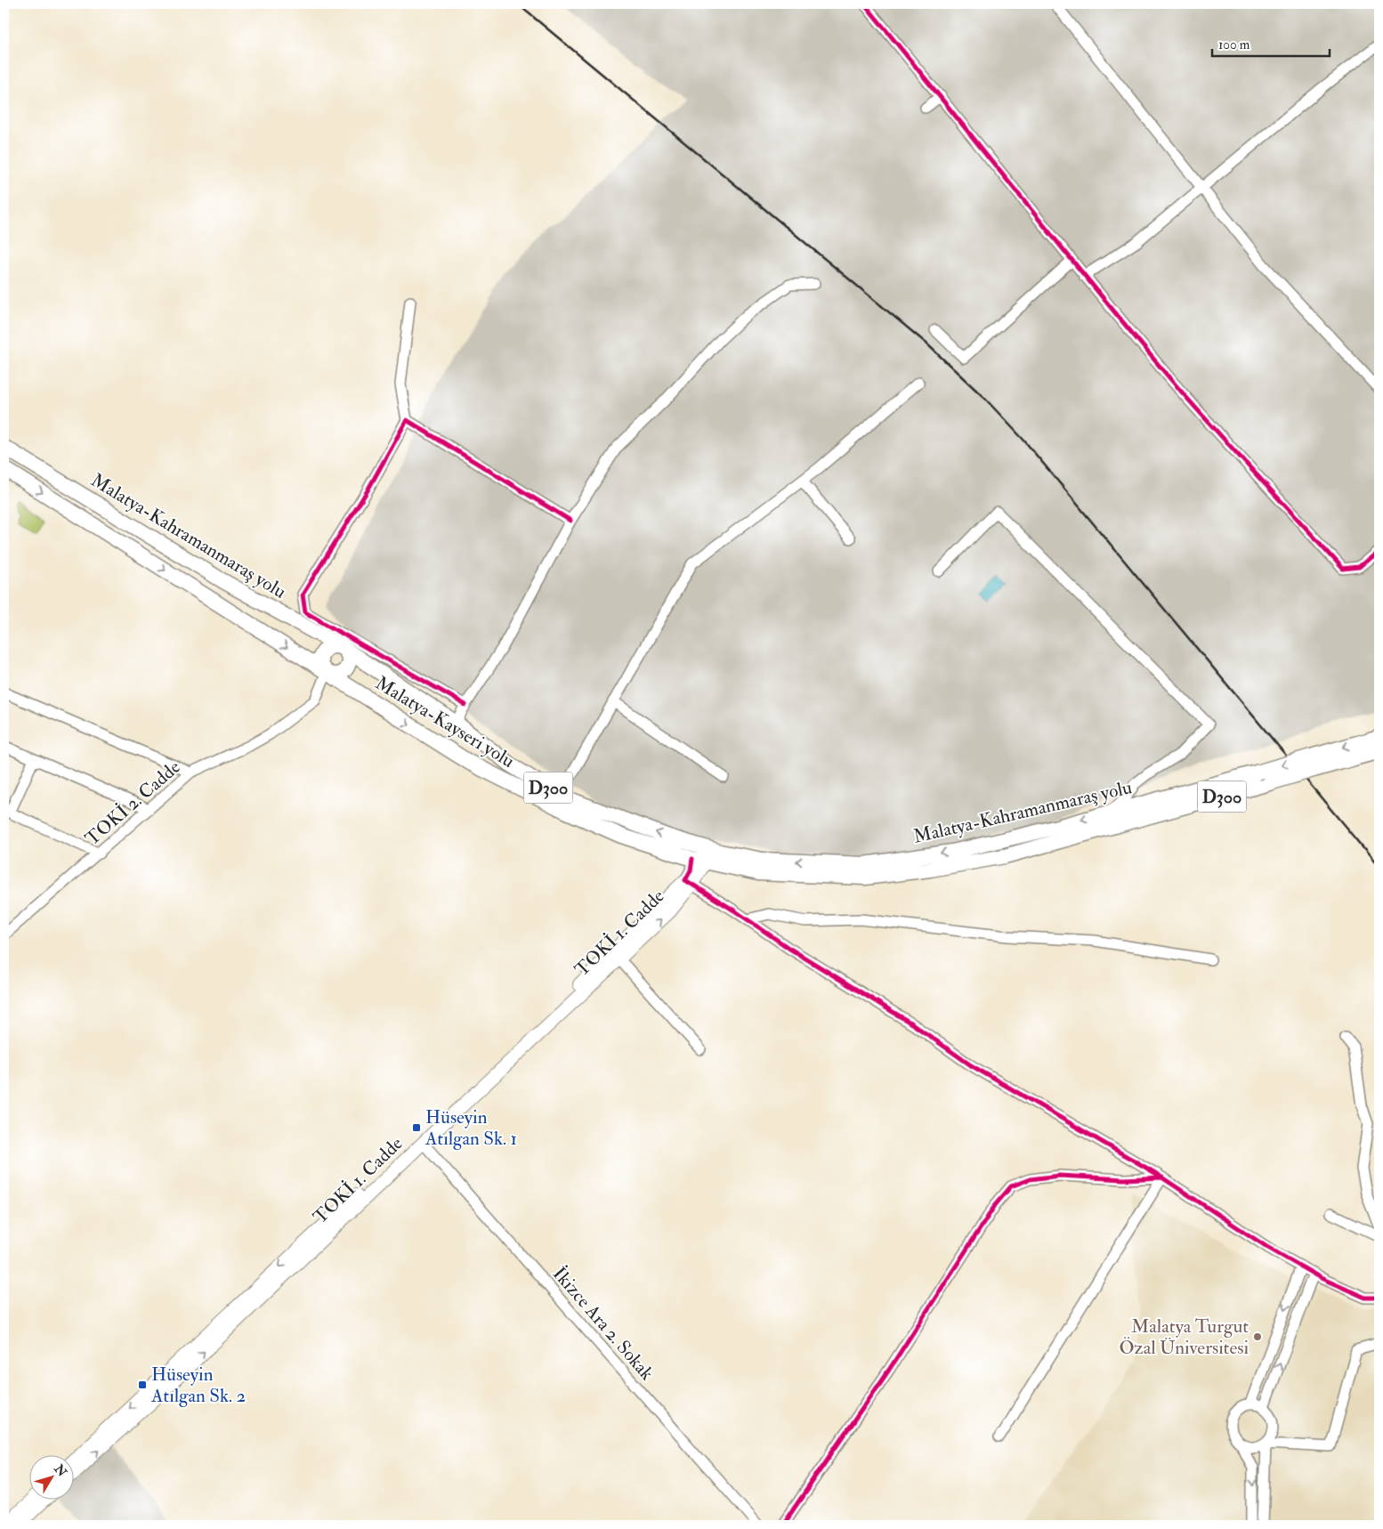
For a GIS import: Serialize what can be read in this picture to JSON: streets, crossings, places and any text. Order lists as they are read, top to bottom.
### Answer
{
  "streets": {
    "highway": ["Malatya-Kahramanmaraş yolu", "Malatya-Kayseri yolu", "D300"],
    "main road": ["TOKİ 1. Cadde"],
    "street": ["TOKİ 2. Cadde", "İkizce Ara 2. Sokak"]
  },
  "crossings": [
    ["Malatya-Kahramanmaraş yolu", "Malatya-Kayseri yolu"],
    ["Malatya-Kahramanmaraş yolu", "TOKİ 2. Cadde"],
    ["Malatya-Kayseri yolu", "TOKİ 2. Cadde"],
    ["Malatya-Kayseri yolu", "TOKİ 1. Cadde"],
    ["TOKİ 1. Cadde", "İkizce Ara 2. Sokak"]
  ],
  "one_way": ["Malatya-Kahramanmaraş yolu", "Malatya-Kayseri yolu"],
  "places": {
    "transit": ["Hüseyin Atılgan Sk. 1", "Hüseyin Atılgan Sk. 2"],
    "other": ["Malatya Turgut Özal Üniversitesi"]
  },
  "scale_bar": "100 m",
  "north": "top right"
}
